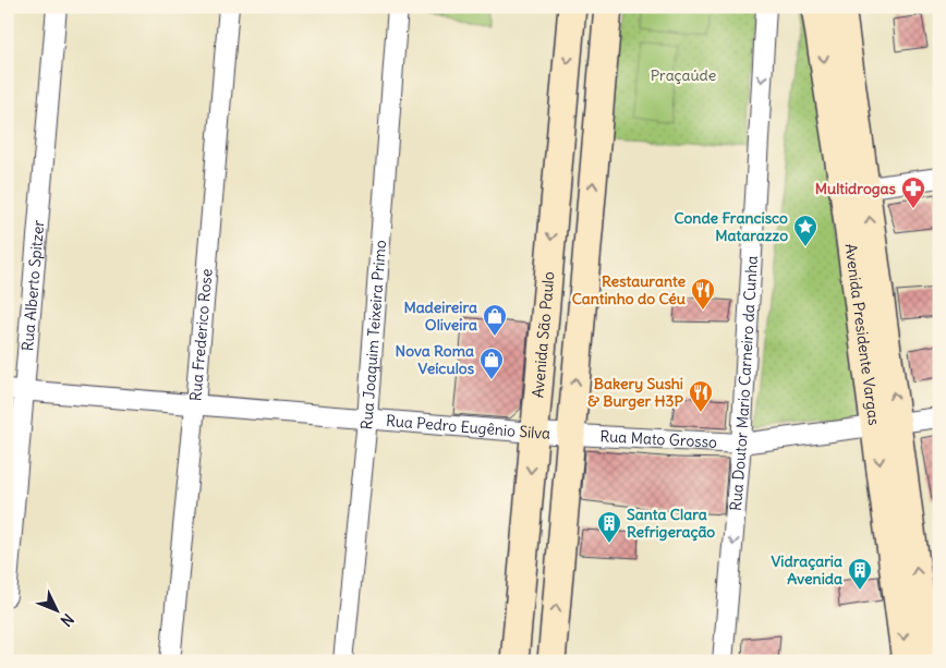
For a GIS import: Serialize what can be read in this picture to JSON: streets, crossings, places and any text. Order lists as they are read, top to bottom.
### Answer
{
  "streets": {
    "main road": ["Avenida São Paulo", "Avenida Presidente Vargas"],
    "street": [
      "Rua Alberto Spitzer",
      "Rua Frederico Rose",
      "Rua Joaquim Teixeira Primo",
      "Rua Doutor Mario Carneiro da Cunha",
      "Rua Pedro Eugênio Silva",
      "Rua Mato Grosso"
    ]
  },
  "crossings": [
    ["Rua Alberto Spitzer", "Rua Pedro Eugênio Silva"],
    ["Avenida São Paulo", "Rua Pedro Eugênio Silva"],
    ["Avenida Presidente Vargas", "Rua Mato Grosso"],
    ["Rua Frederico Rose", "Rua Pedro Eugênio Silva"],
    ["Rua Joaquim Teixeira Primo", "Rua Pedro Eugênio Silva"],
    ["Rua Doutor Mario Carneiro da Cunha", "Rua Mato Grosso"],
    ["Rua Pedro Eugênio Silva", "Rua Mato Grosso"]
  ],
  "one_way": ["Rua Doutor Mario Carneiro da Cunha"],
  "parks": ["Praçaúde"],
  "places": {
    "pharmacy": ["Multidrogas"],
    "place": ["Conde Francisco Matarazzo"],
    "restaurant": ["Restaurante Cantinho do Céu", "Bakery Sushi & Burger H3P"],
    "shop": ["Madeireira Oliveira", "Nova Roma Veículos"],
    "building": ["Santa Clara Refrigeração", "Vidraçaria Avenida"]
  },
  "north": "bottom right"
}
